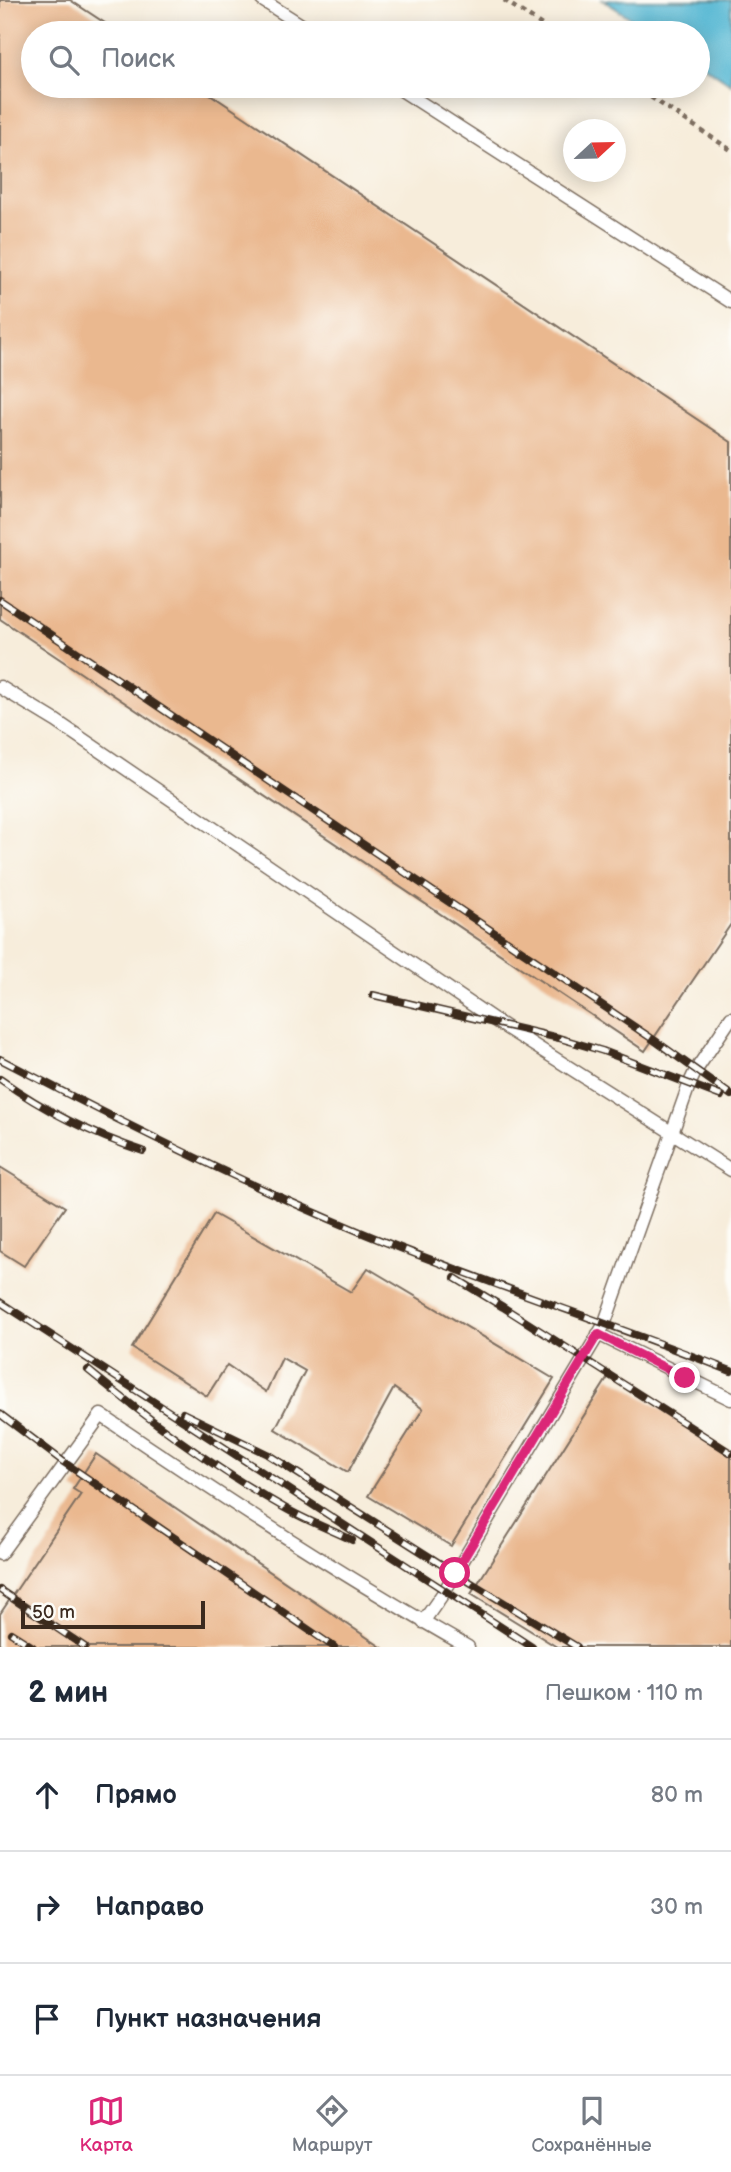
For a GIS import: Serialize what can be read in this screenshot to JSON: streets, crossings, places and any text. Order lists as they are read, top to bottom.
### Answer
{
  "scale_bar": "50 m",
  "north": "right",
  "page": {
    "search": "Поиск",
    "scale": "50 m",
    "heading": ["2 мин", "Пешком · 110 m"],
    "list": [
      ["Прямо", "80 m"],
      ["Направо", "30 m"],
      "Пункт назначения"
    ],
    "nav": ["Карта", "Маршрут", "Сохранённые"]
  }
}
